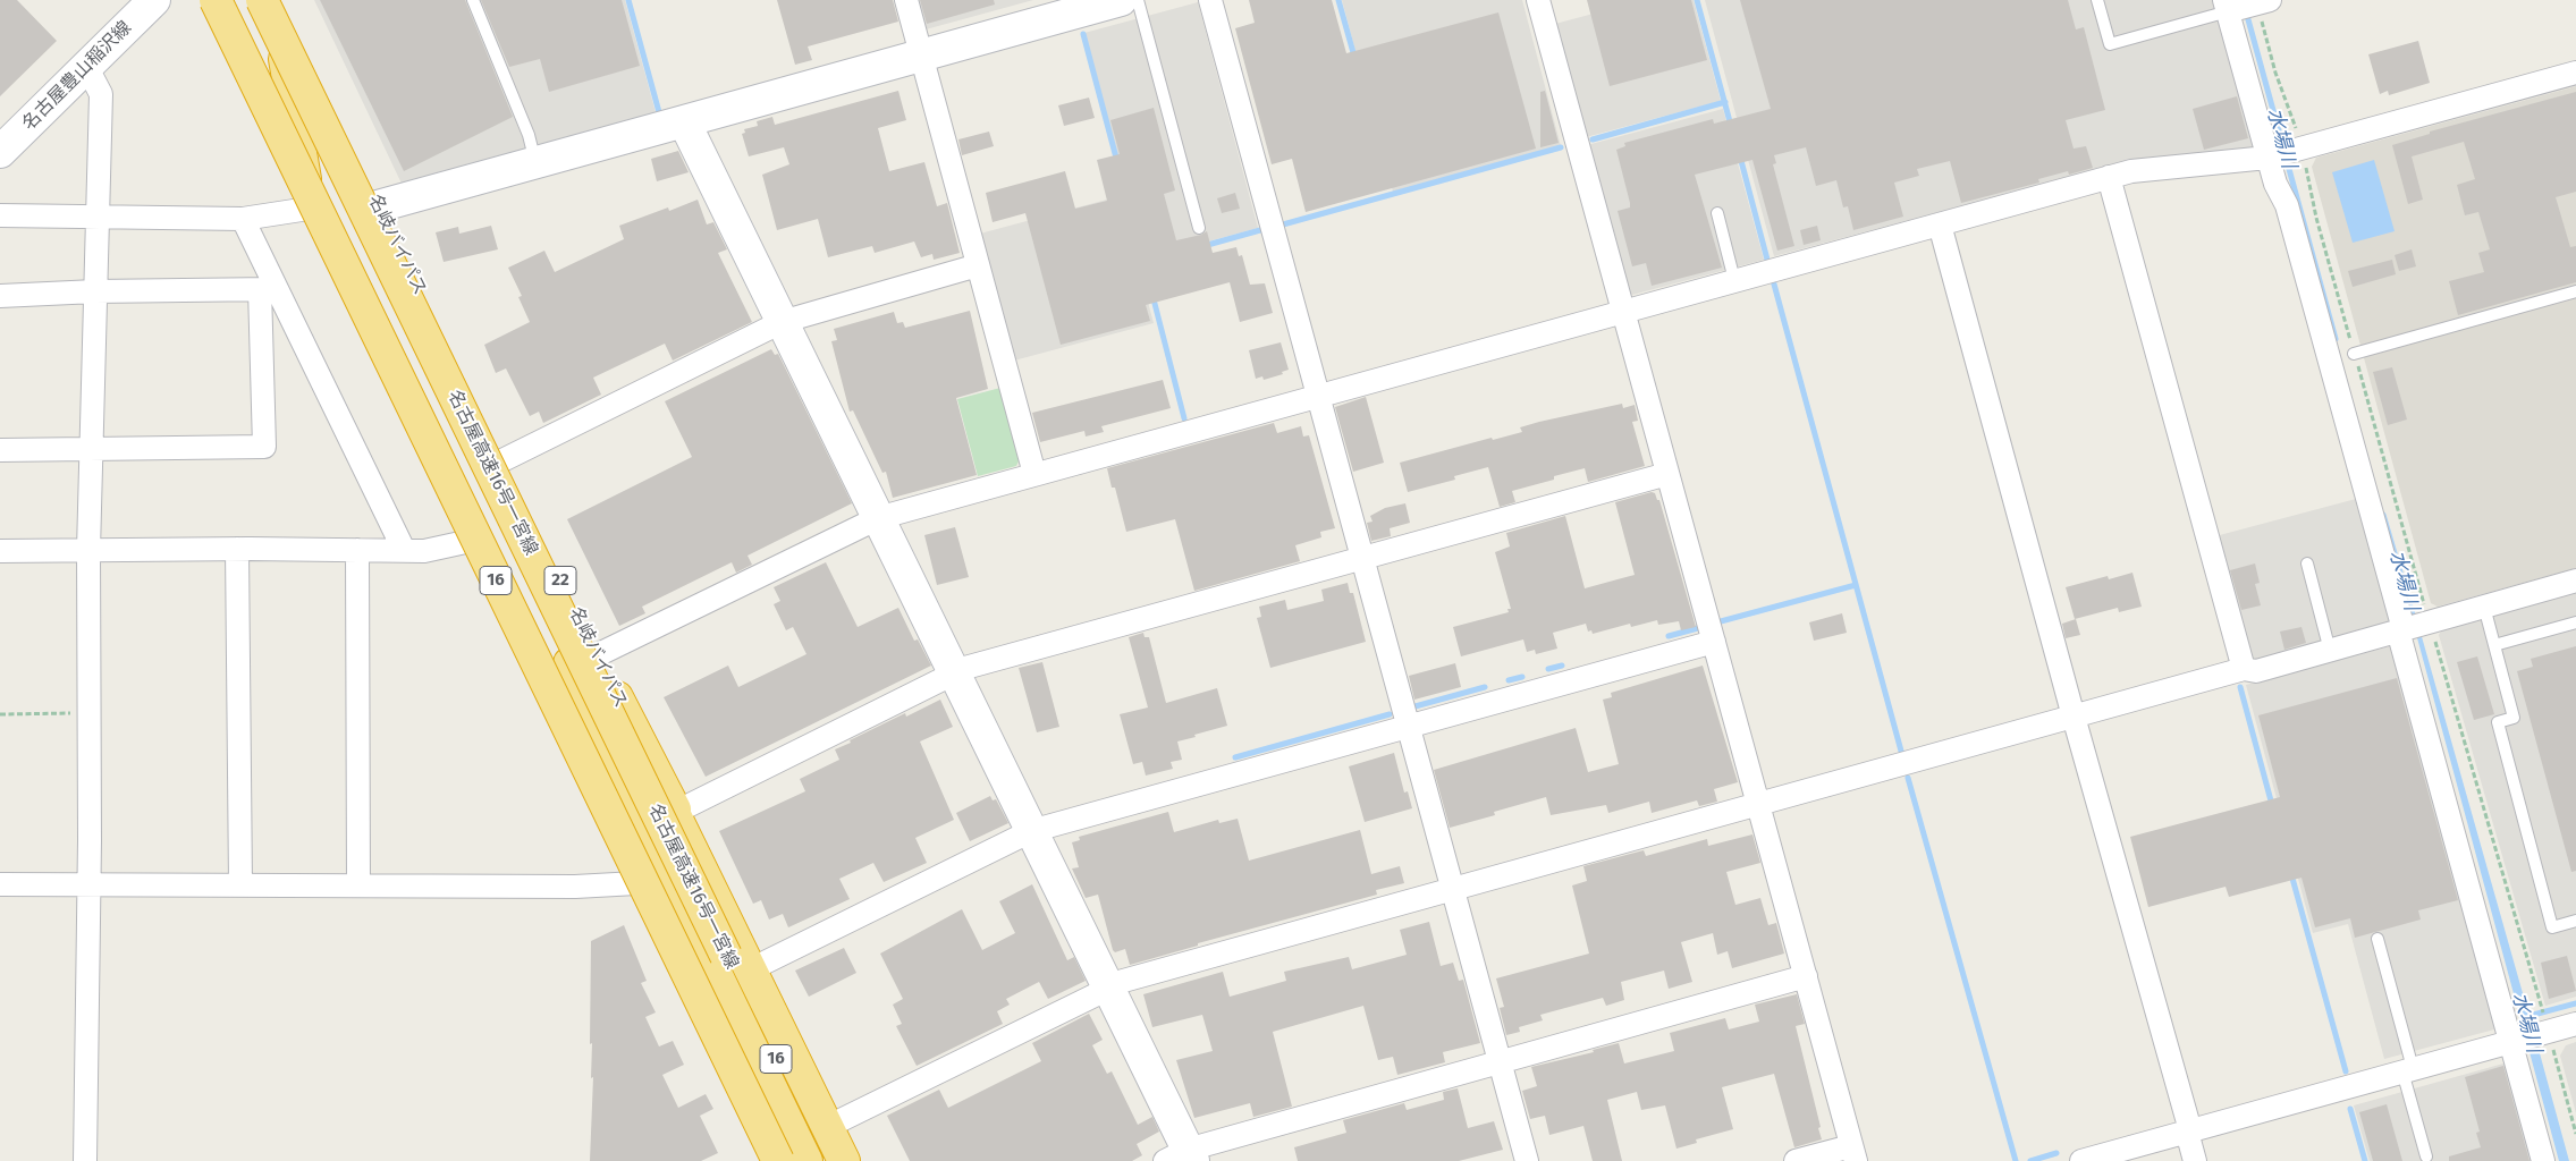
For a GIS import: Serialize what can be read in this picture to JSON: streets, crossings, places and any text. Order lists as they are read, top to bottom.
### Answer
{
  "streets": {
    "highway": [
      "名岐バイパス",
      "名古屋高速16号一宮線",
      "16",
      "22"
    ],
    "street": ["名古屋豊山稲沢線"]
  },
  "water": ["水場川"]
}
